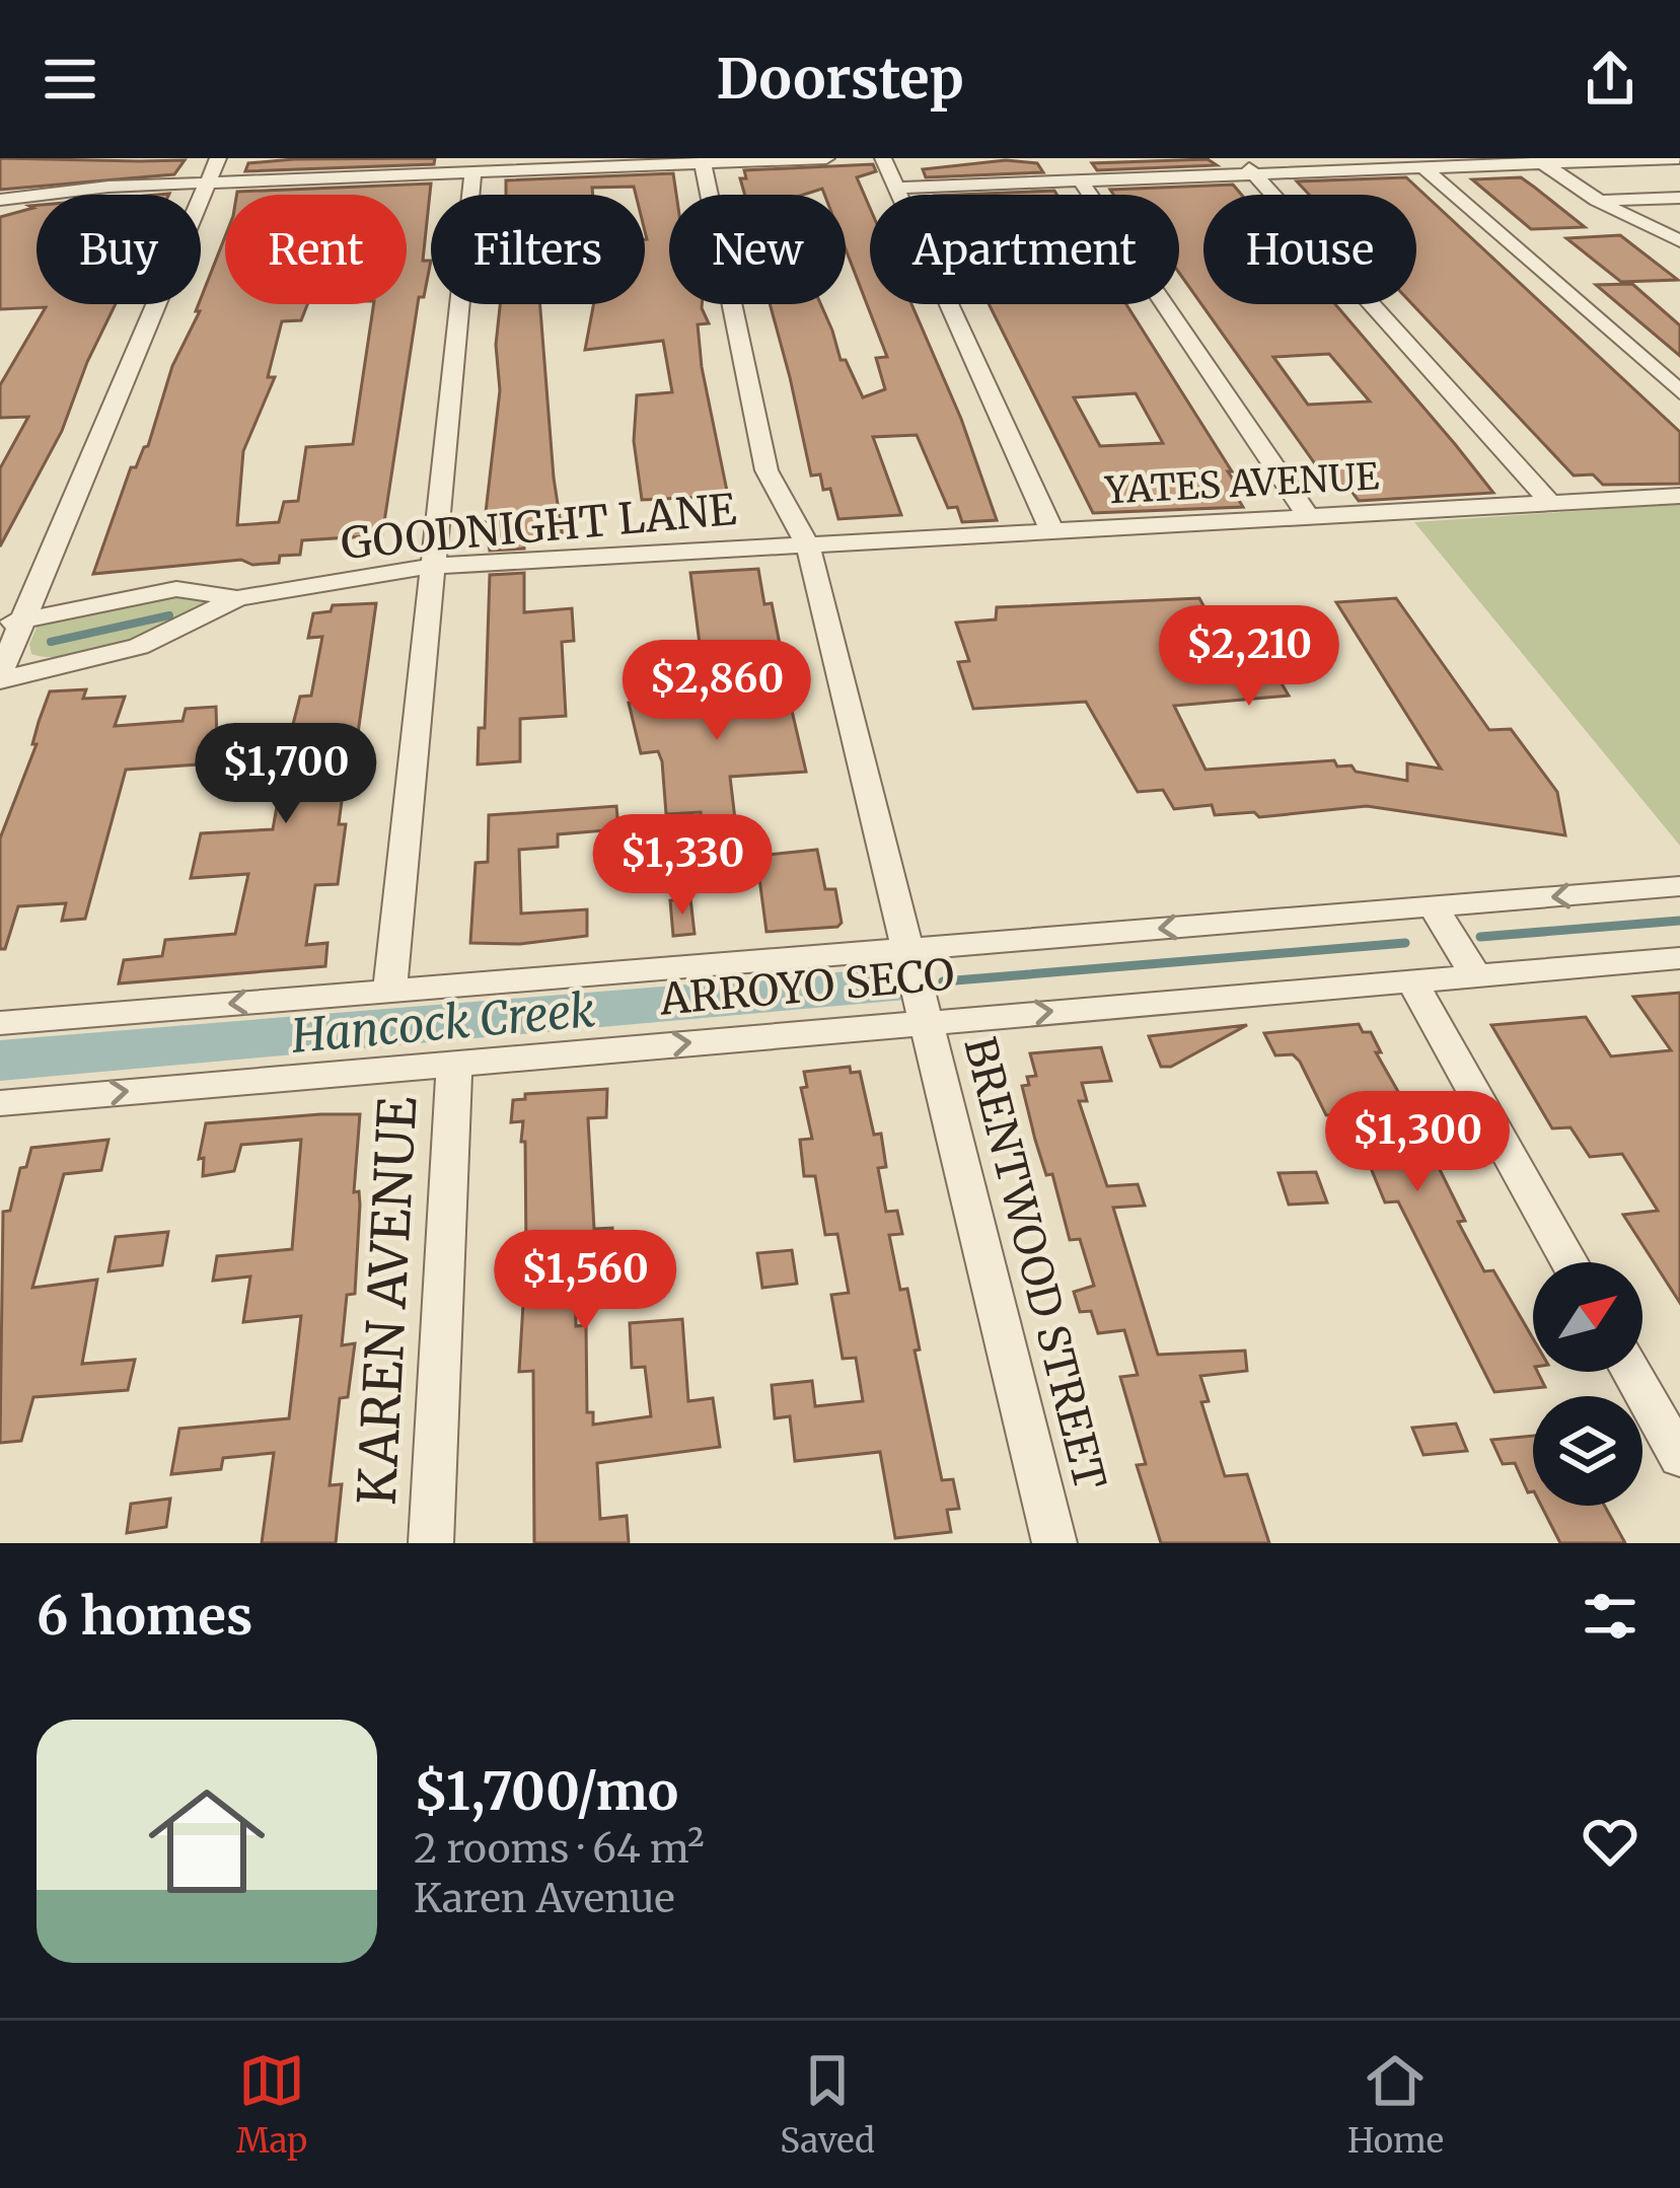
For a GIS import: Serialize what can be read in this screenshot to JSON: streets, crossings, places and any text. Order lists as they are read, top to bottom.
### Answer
{
  "streets": {
    "street": [
      "YATES AVENUE",
      "GOODNIGHT LANE",
      "ARROYO SECO",
      "BRENTWOOD STREET",
      "KAREN AVENUE"
    ]
  },
  "crossings": [
    ["YATES AVENUE", "GOODNIGHT LANE"],
    ["YATES AVENUE", "BRENTWOOD STREET"],
    ["GOODNIGHT LANE", "BRENTWOOD STREET"],
    ["ARROYO SECO", "BRENTWOOD STREET"],
    ["ARROYO SECO", "KAREN AVENUE"]
  ],
  "water": ["Hancock Creek"],
  "north": "top right",
  "page": {
    "header": "Doorstep",
    "chip": [
      "Buy",
      "Rent",
      "Filters",
      "New",
      "Apartment",
      "House"
    ],
    "price": [
      "$2,210",
      "$2,860",
      "$1,700",
      "$1,330",
      "$1,300",
      "$1,560"
    ],
    "heading": "6 homes",
    "list": [
      {
        "name": "$1,700/mo",
        "note": "2 rooms · 64 m² · Karen Avenue"
      }
    ],
    "tabs": ["Map", "Saved", "Home"]
  }
}
